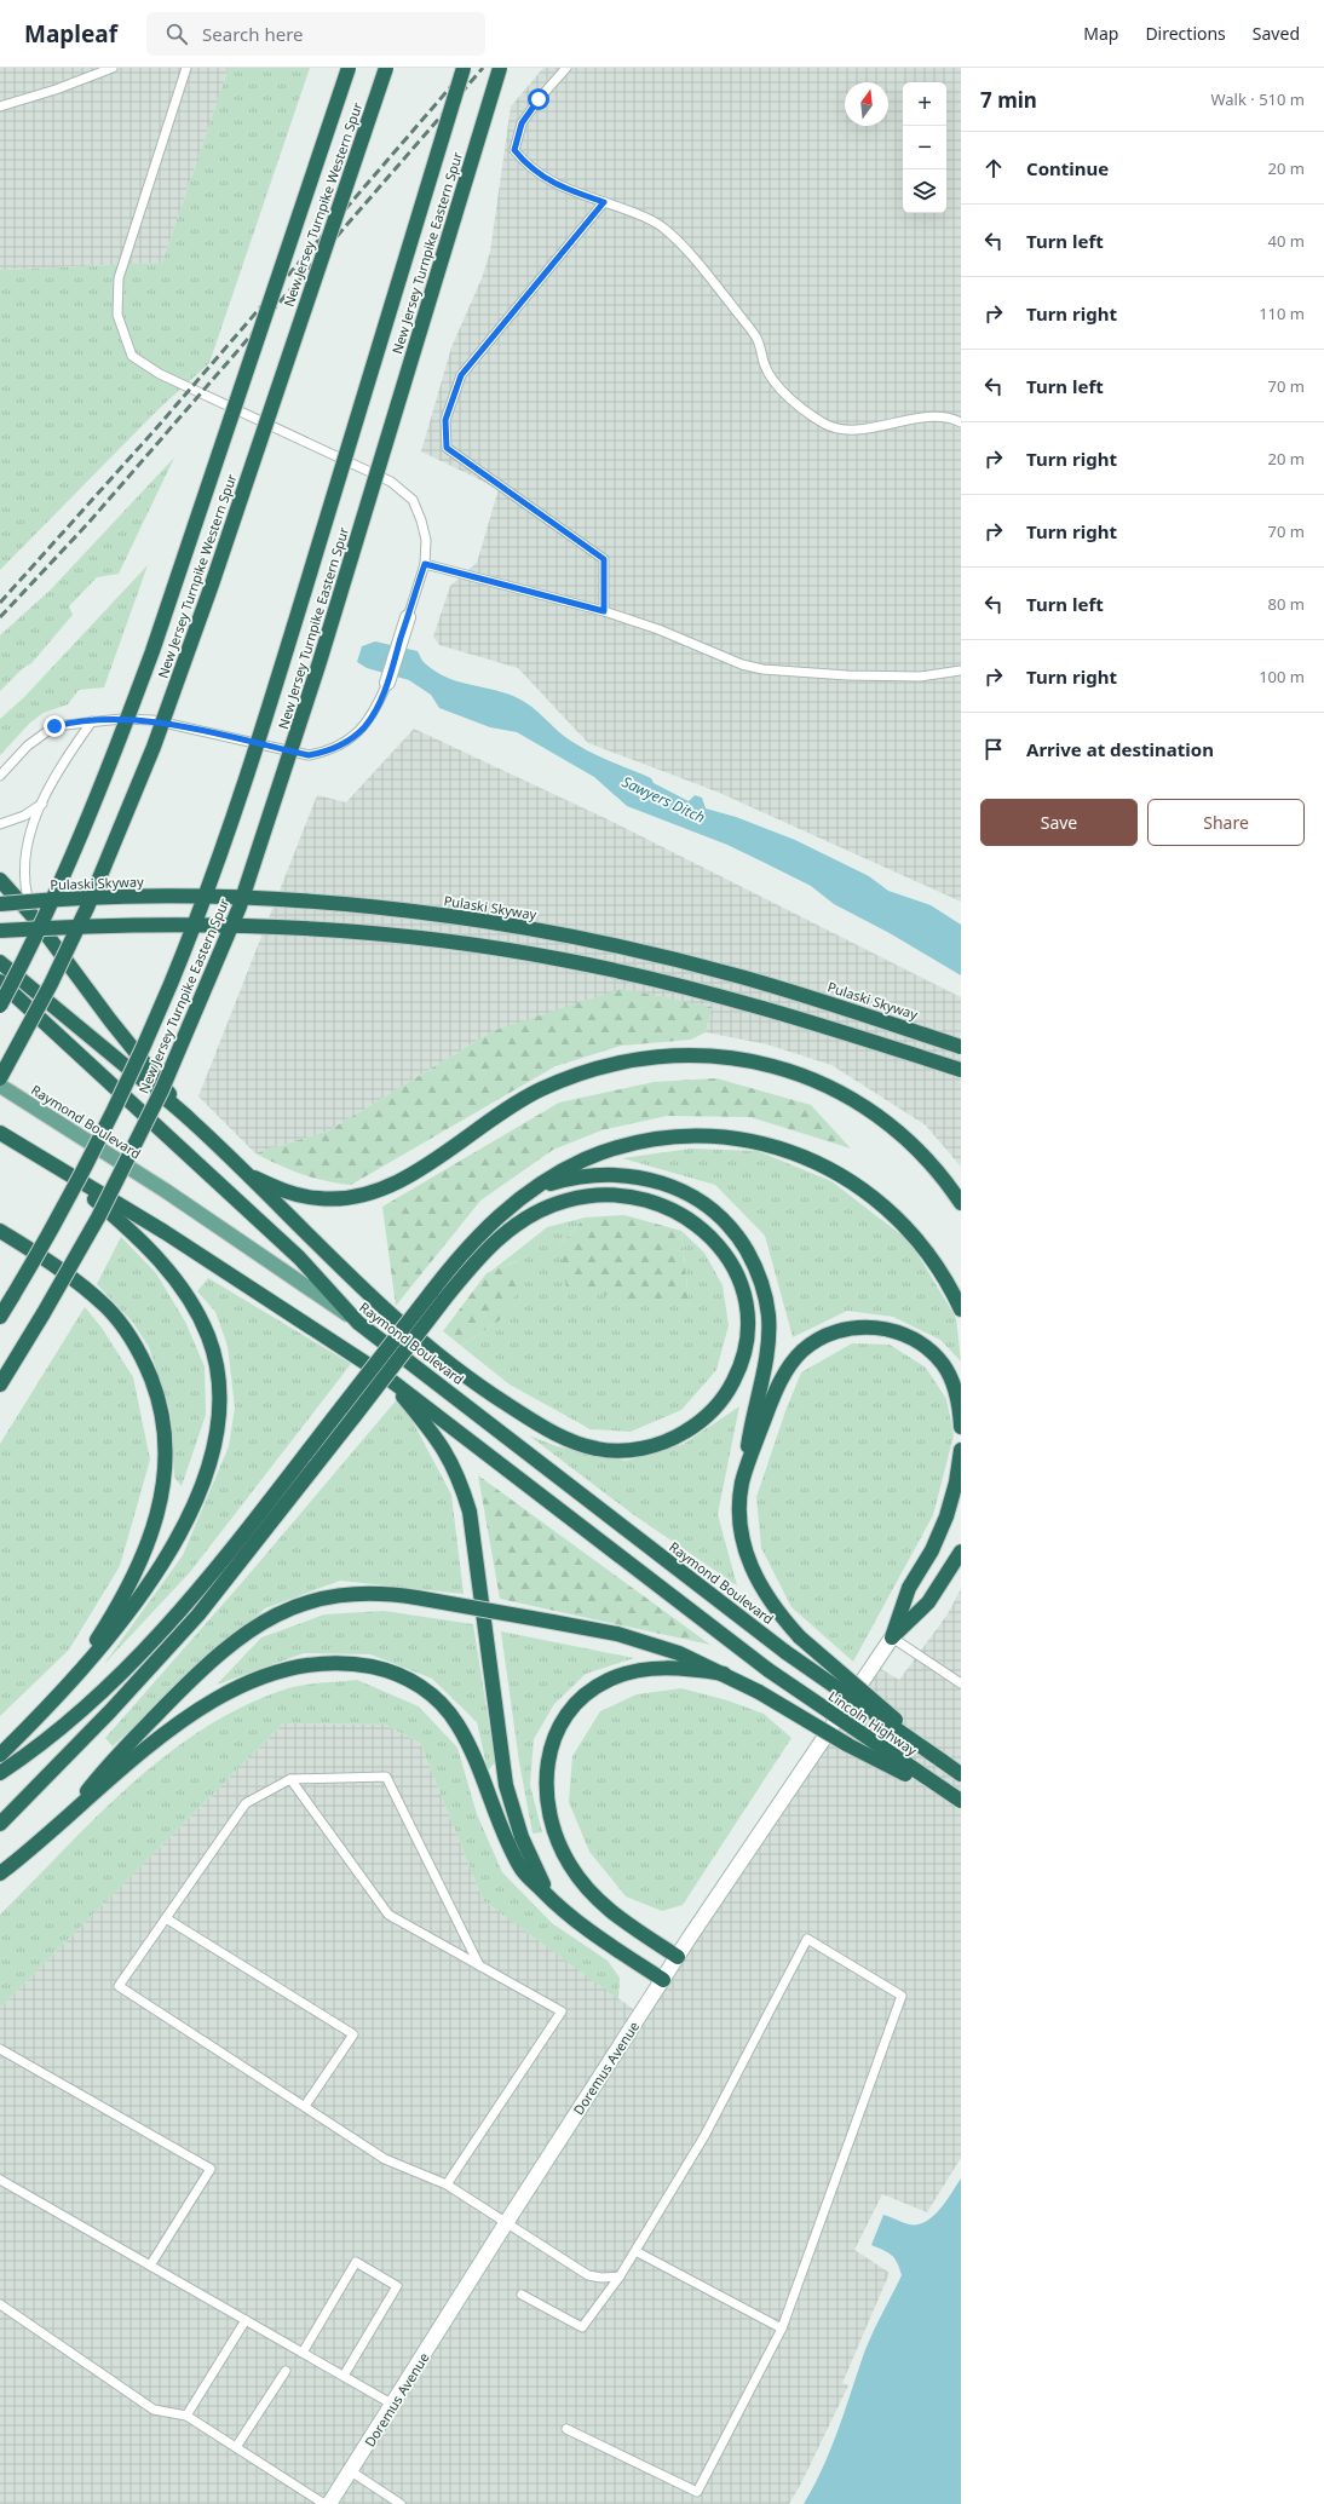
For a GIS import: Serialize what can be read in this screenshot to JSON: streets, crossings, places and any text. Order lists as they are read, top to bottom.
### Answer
{
  "streets": {
    "highway": [
      "New Jersey Turnpike Western Spur",
      "New Jersey Turnpike Eastern Spur",
      "Pulaski Skyway",
      "Raymond Boulevard",
      "Lincoln Highway"
    ],
    "main road": ["Doremus Avenue"]
  },
  "crossings": [
    ["Raymond Boulevard", "Lincoln Highway"]
  ],
  "water": ["Sawyers Ditch"],
  "north": "top",
  "page": {
    "header": "Mapleaf",
    "search": "Search here",
    "nav": ["Map", "Directions", "Saved"],
    "heading": ["7 min", "Walk · 510 m"],
    "map_buttons": ["+", "−"],
    "list": [
      ["Continue", "20 m"],
      ["Turn left", "40 m"],
      ["Turn right", "110 m"],
      ["Turn left", "70 m"],
      ["Turn right", "20 m"],
      ["Turn right", "70 m"],
      ["Turn left", "80 m"],
      ["Turn right", "100 m"],
      "Arrive at destination"
    ],
    "buttons": ["Save", "Share"]
  }
}
